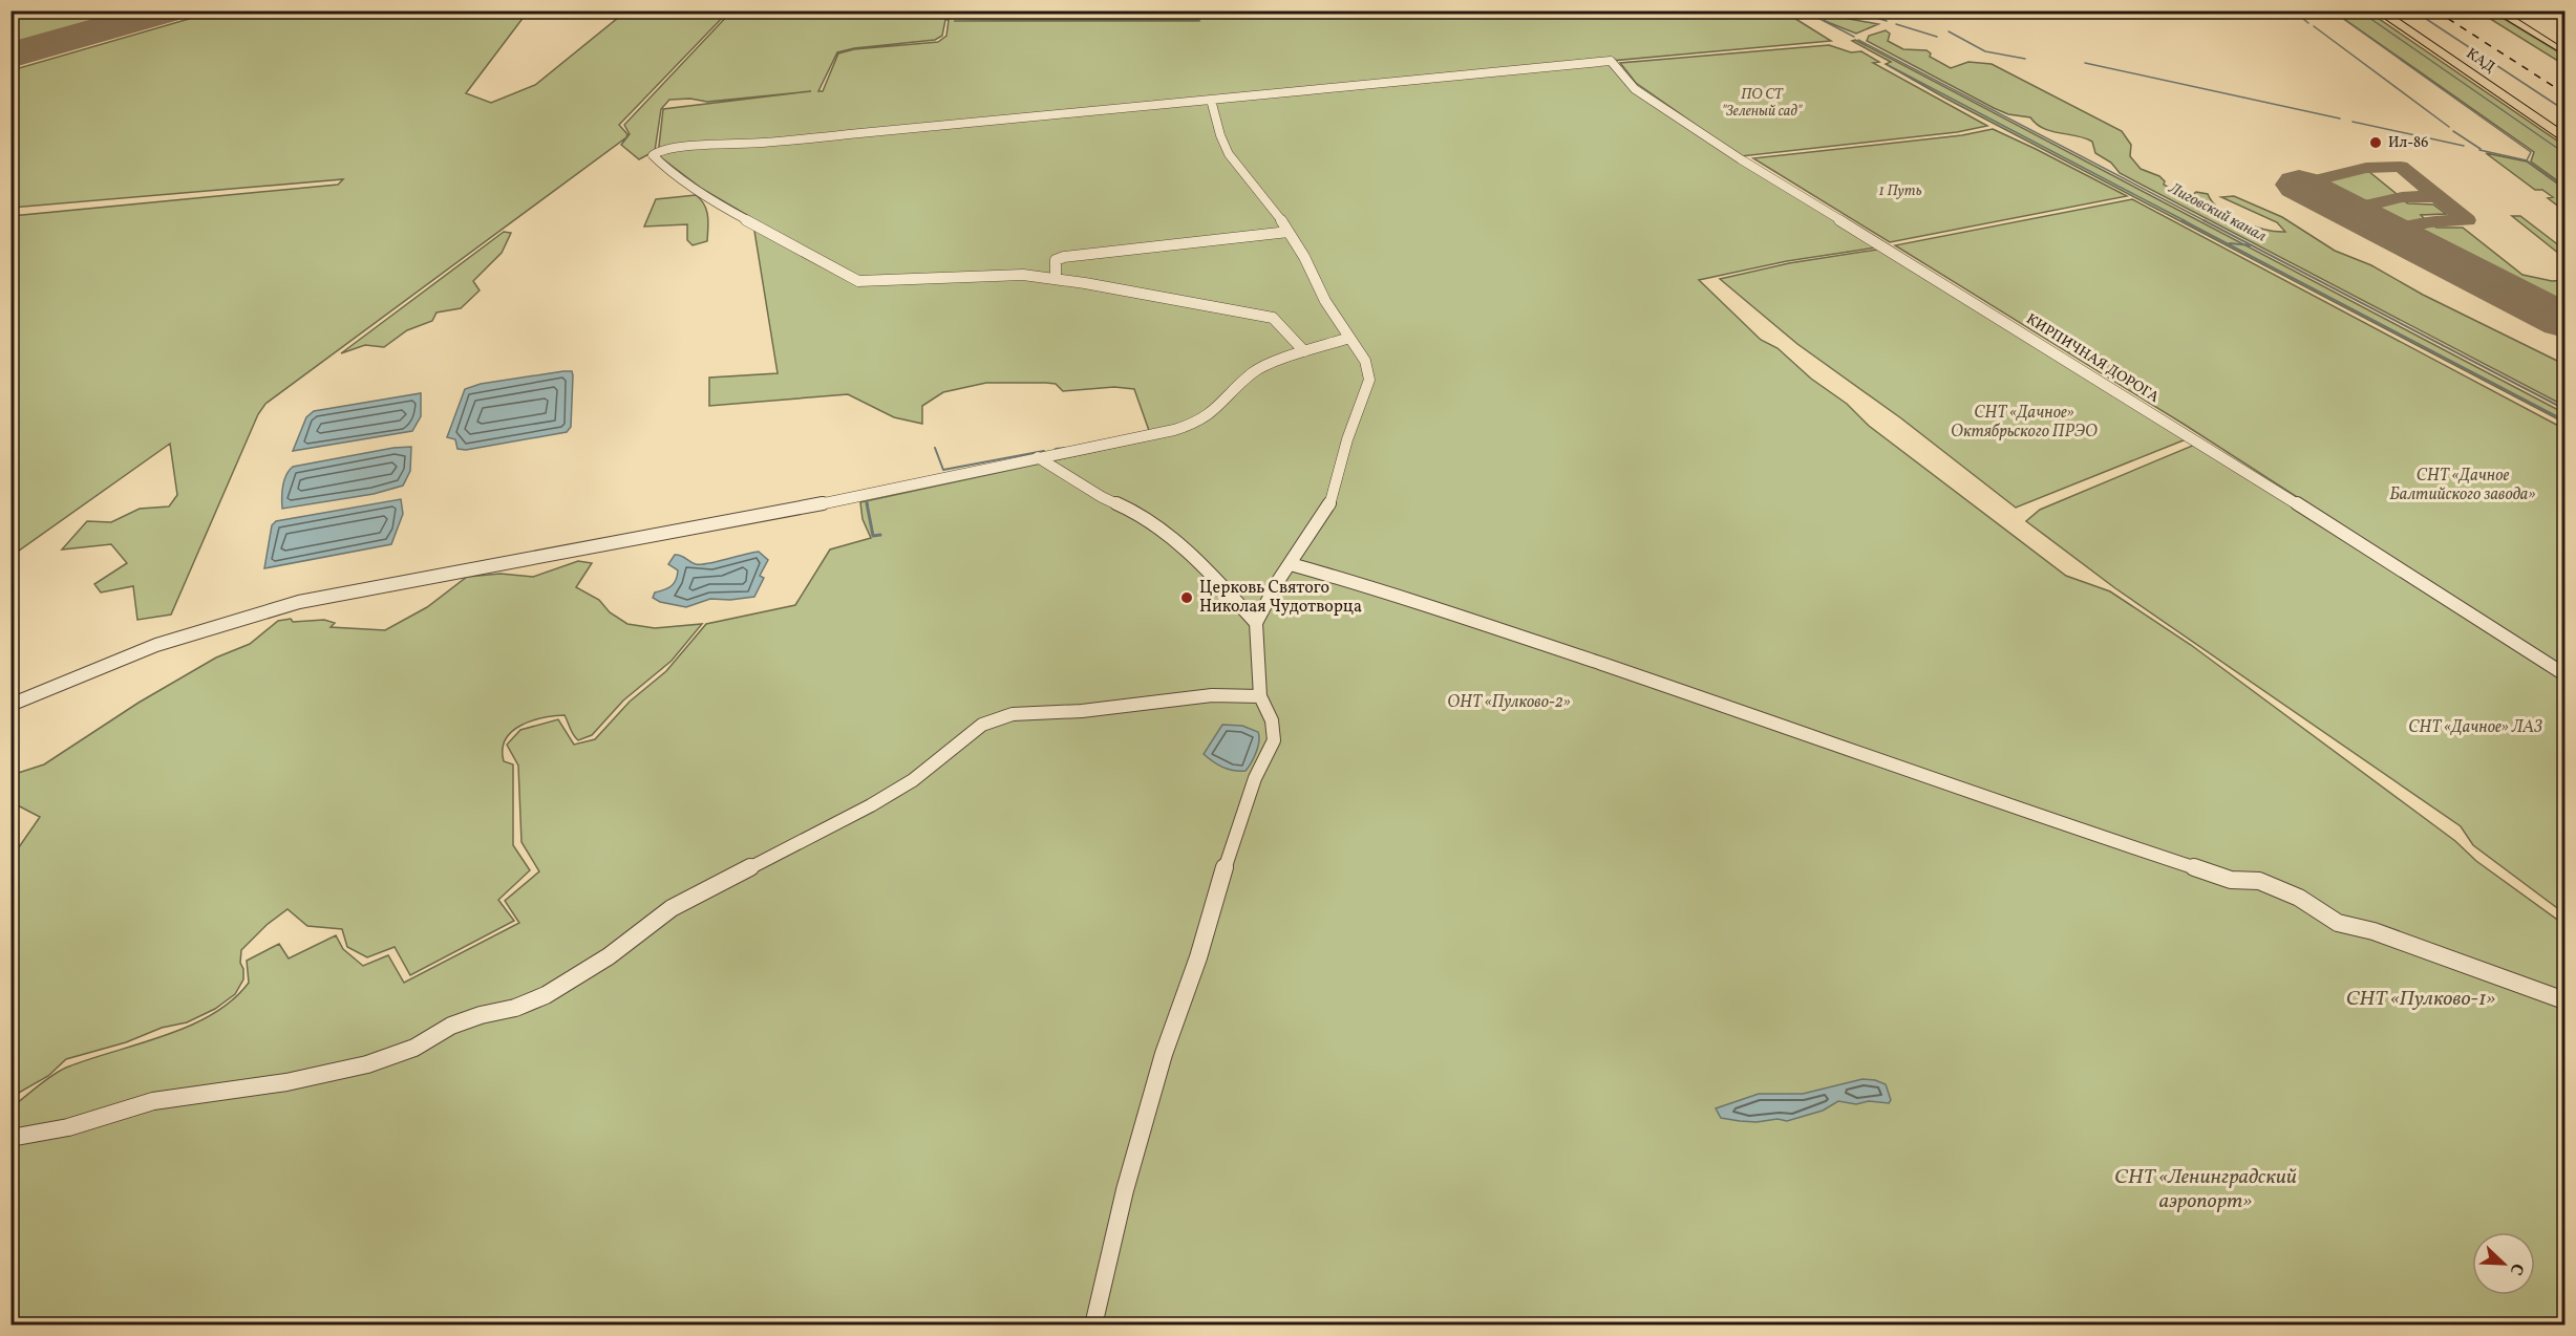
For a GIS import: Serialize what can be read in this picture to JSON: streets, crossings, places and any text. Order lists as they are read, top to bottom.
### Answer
{
  "streets": {
    "highway": ["КАД"],
    "street": ["КИРПИЧНАЯ ДОРОГА"]
  },
  "water": ["Лиговский канал"],
  "parks": [
    "ПО СТ \"Зеленый сад\"",
    "1 Путь",
    "СНТ «Дачное» Октябрьского ПРЭО",
    "СНТ «Дачное Балтийского завода»",
    "ОНТ «Пулково-2»",
    "СНТ «Дачное» ЛАЗ",
    "СНТ «Пулково-1»",
    "СНТ «Ленинградский аэропорт»"
  ],
  "places": ["Ил-86", "Церковь Святого Николая Чудотворца"],
  "north": "bottom right"
}
